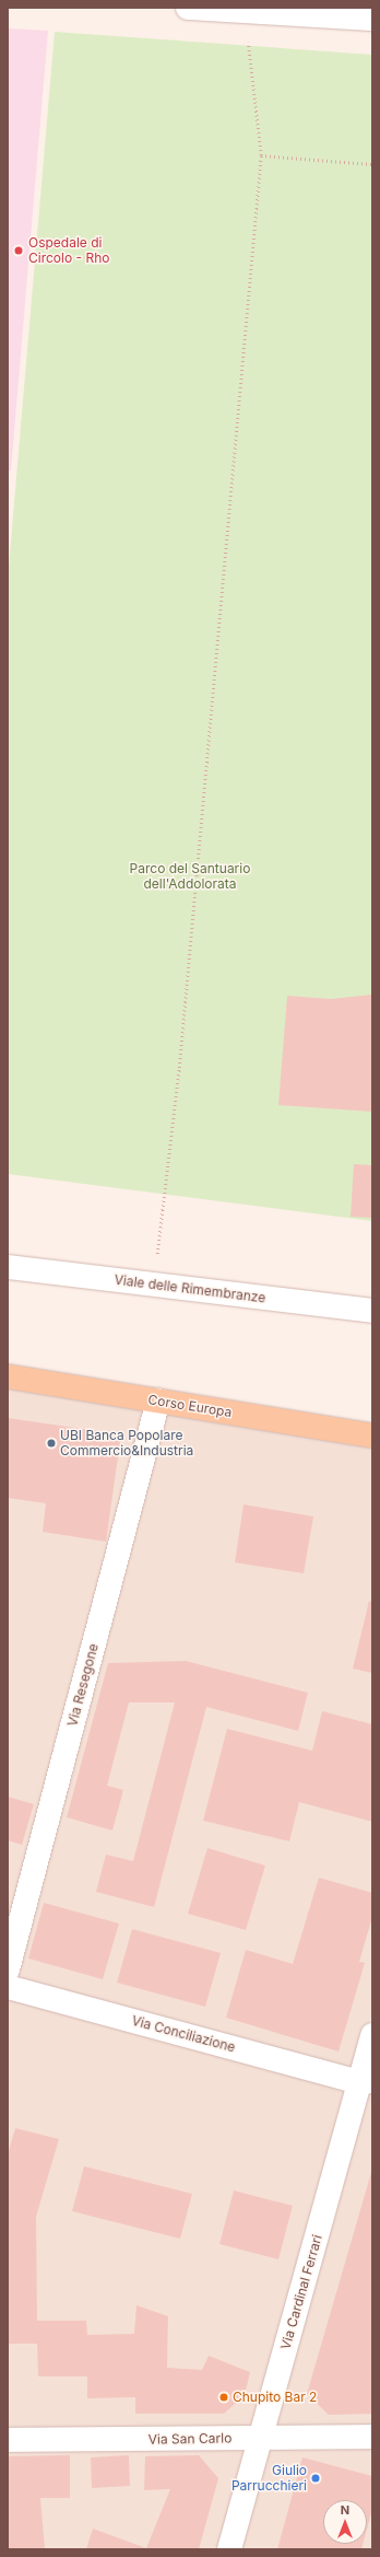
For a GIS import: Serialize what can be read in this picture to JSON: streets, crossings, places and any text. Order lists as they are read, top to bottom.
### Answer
{
  "streets": {
    "main road": ["Corso Europa"],
    "street": [
      "Viale delle Rimembranze",
      "Via Resegone",
      "Via Conciliazione",
      "Via Cardinal Ferrari",
      "Via San Carlo"
    ]
  },
  "crossings": [
    ["Corso Europa", "Via Resegone"],
    ["Via Conciliazione", "Via Cardinal Ferrari"],
    ["Via Cardinal Ferrari", "Via San Carlo"]
  ],
  "parks": ["Parco del Santuario dell'Addolorata"],
  "places": [
    "Ospedale di Circolo - Rho",
    "UBI Banca Popolare Commercio&Industria",
    "Chupito Bar 2",
    "Giulio Parrucchieri"
  ],
  "north": "top"
}
